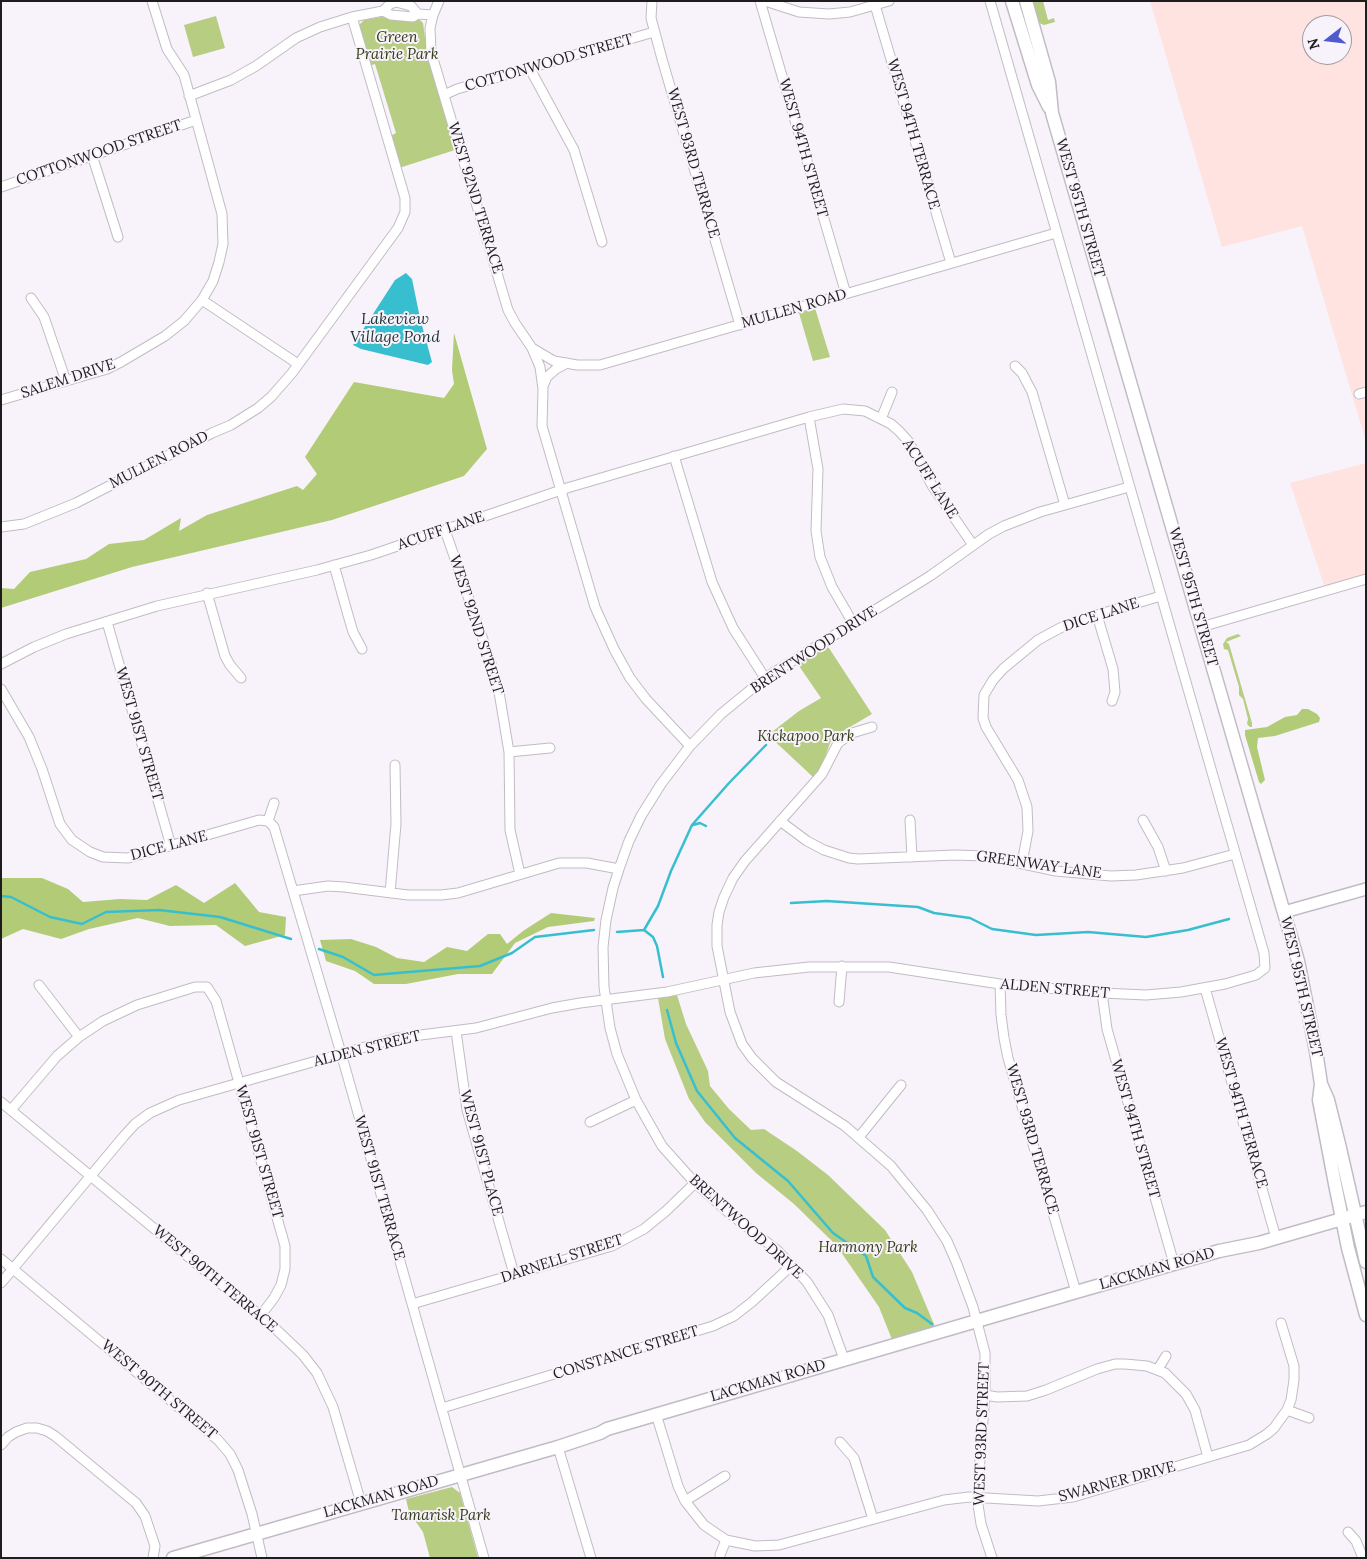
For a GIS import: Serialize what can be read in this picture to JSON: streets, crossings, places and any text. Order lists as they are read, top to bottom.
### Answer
{
  "streets": {
    "main road": ["WEST 95TH STREET", "LACKMAN ROAD"],
    "street": [
      "COTTONWOOD STREET",
      "WEST 94TH TERRACE",
      "WEST 94TH STREET",
      "WEST 93RD TERRACE",
      "WEST 92ND TERRACE",
      "MULLEN ROAD",
      "SALEM DRIVE",
      "ACUFF LANE",
      "DICE LANE",
      "WEST 92ND STREET",
      "BRENTWOOD DRIVE",
      "WEST 91ST STREET",
      "GREENWAY LANE",
      "ALDEN STREET",
      "WEST 91ST PLACE",
      "WEST 91ST TERRACE",
      "DARNELL STREET",
      "WEST 90TH TERRACE",
      "CONSTANCE STREET",
      "WEST 90TH STREET",
      "WEST 93RD STREET",
      "SWARNER DRIVE"
    ]
  },
  "crossings": [
    ["COTTONWOOD STREET", "WEST 93RD TERRACE"],
    ["COTTONWOOD STREET", "WEST 92ND TERRACE"],
    ["WEST 94TH TERRACE", "MULLEN ROAD"],
    ["WEST 94TH TERRACE", "ALDEN STREET"],
    ["WEST 94TH TERRACE", "LACKMAN ROAD"],
    ["WEST 94TH STREET", "MULLEN ROAD"],
    ["WEST 94TH STREET", "ALDEN STREET"],
    ["WEST 94TH STREET", "LACKMAN ROAD"],
    ["WEST 93RD TERRACE", "MULLEN ROAD"],
    ["WEST 93RD TERRACE", "ALDEN STREET"],
    ["WEST 93RD TERRACE", "LACKMAN ROAD"],
    ["WEST 92ND TERRACE", "MULLEN ROAD"],
    ["WEST 92ND TERRACE", "ACUFF LANE"],
    ["WEST 92ND TERRACE", "BRENTWOOD DRIVE"],
    ["WEST 95TH STREET", "MULLEN ROAD"],
    ["WEST 95TH STREET", "DICE LANE"],
    ["WEST 95TH STREET", "BRENTWOOD DRIVE"],
    ["WEST 95TH STREET", "GREENWAY LANE"],
    ["WEST 95TH STREET", "ALDEN STREET"],
    ["WEST 95TH STREET", "LACKMAN ROAD"],
    ["ACUFF LANE", "WEST 92ND STREET"],
    ["ACUFF LANE", "BRENTWOOD DRIVE"],
    ["ACUFF LANE", "WEST 91ST STREET"],
    ["DICE LANE", "WEST 91ST STREET"],
    ["DICE LANE", "GREENWAY LANE"],
    ["DICE LANE", "WEST 91ST TERRACE"],
    ["BRENTWOOD DRIVE", "ALDEN STREET"],
    ["BRENTWOOD DRIVE", "DARNELL STREET"],
    ["BRENTWOOD DRIVE", "LACKMAN ROAD"],
    ["BRENTWOOD DRIVE", "CONSTANCE STREET"],
    ["WEST 91ST STREET", "ALDEN STREET"],
    ["WEST 91ST STREET", "WEST 90TH TERRACE"],
    ["GREENWAY LANE", "WEST 93RD STREET"],
    ["ALDEN STREET", "WEST 91ST PLACE"],
    ["ALDEN STREET", "WEST 91ST TERRACE"],
    ["ALDEN STREET", "WEST 90TH TERRACE"],
    ["ALDEN STREET", "WEST 90TH STREET"],
    ["ALDEN STREET", "WEST 93RD STREET"],
    ["WEST 91ST PLACE", "DARNELL STREET"],
    ["WEST 91ST TERRACE", "DARNELL STREET"],
    ["WEST 91ST TERRACE", "LACKMAN ROAD"],
    ["WEST 91ST TERRACE", "CONSTANCE STREET"],
    ["LACKMAN ROAD", "WEST 90TH TERRACE"],
    ["LACKMAN ROAD", "WEST 90TH STREET"],
    ["LACKMAN ROAD", "WEST 93RD STREET"],
    ["LACKMAN ROAD", "SWARNER DRIVE"],
    ["WEST 93RD STREET", "SWARNER DRIVE"]
  ],
  "water": ["Lakeview Village Pond"],
  "parks": [
    "Green Prairie Park",
    "Kickapoo Park",
    "Harmony Park",
    "Tamarisk Park"
  ],
  "north": "left"
}
